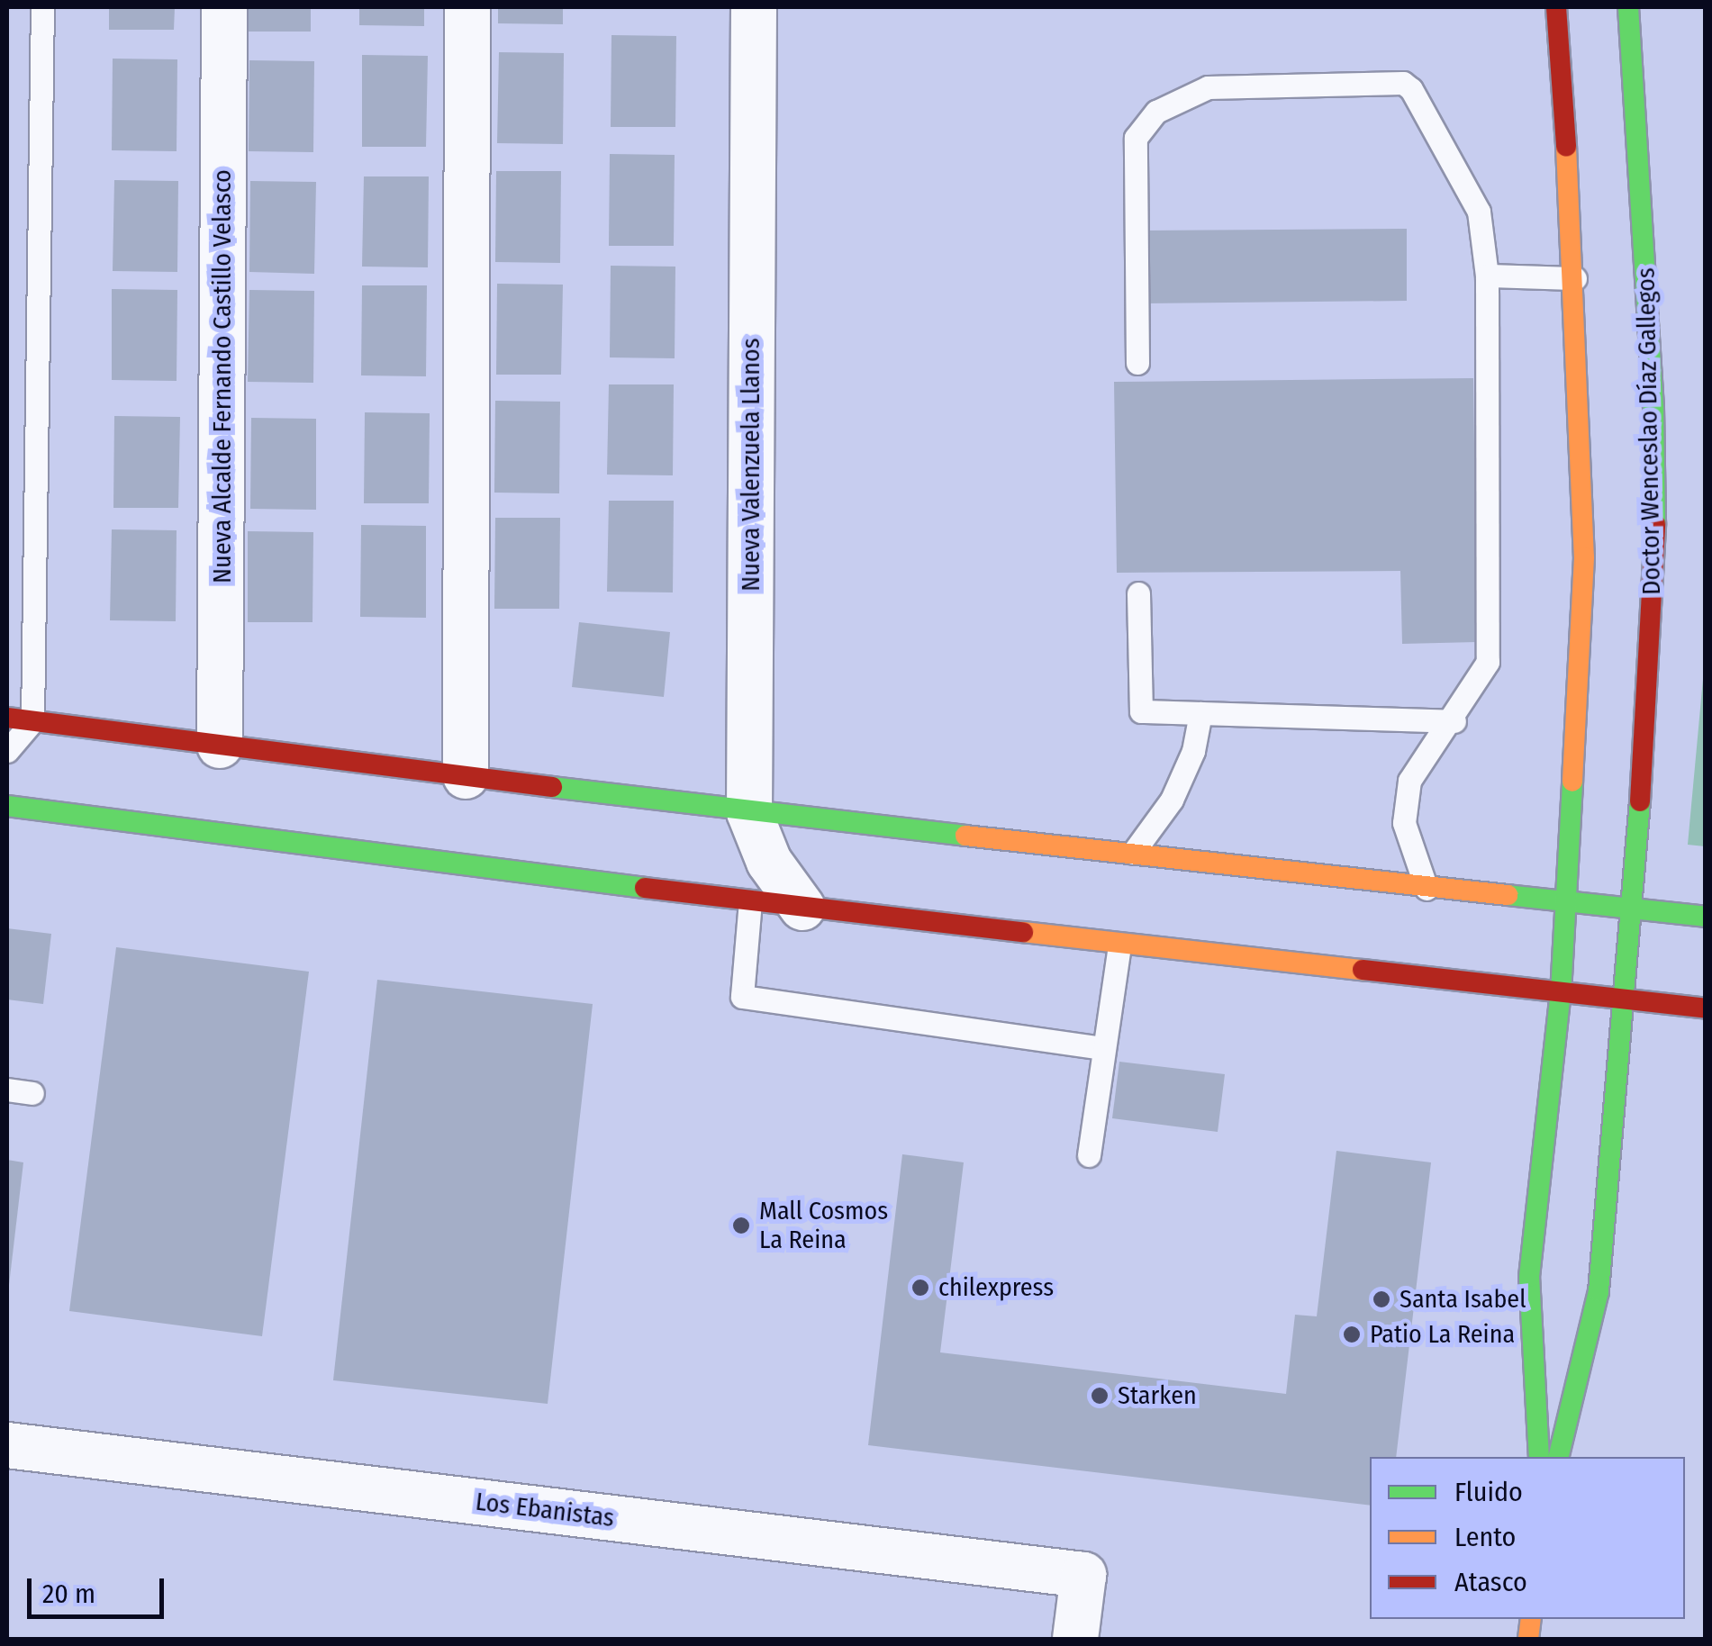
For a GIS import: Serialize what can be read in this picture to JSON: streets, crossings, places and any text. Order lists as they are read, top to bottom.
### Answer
{
  "streets": {
    "main road": ["Doctor Wenceslao Díaz Gallegos"],
    "street": ["Nueva Alcalde Fernando Castillo Velasco", "Nueva Valenzuela Llanos", "Los Ebanistas"]
  },
  "places": [
    "Mall Cosmos La Reina",
    "chilexpress",
    "Santa Isabel",
    "Patio La Reina",
    "Starken"
  ],
  "legend": ["Fluido", "Lento", "Atasco"],
  "scale_bar": "20 m"
}
